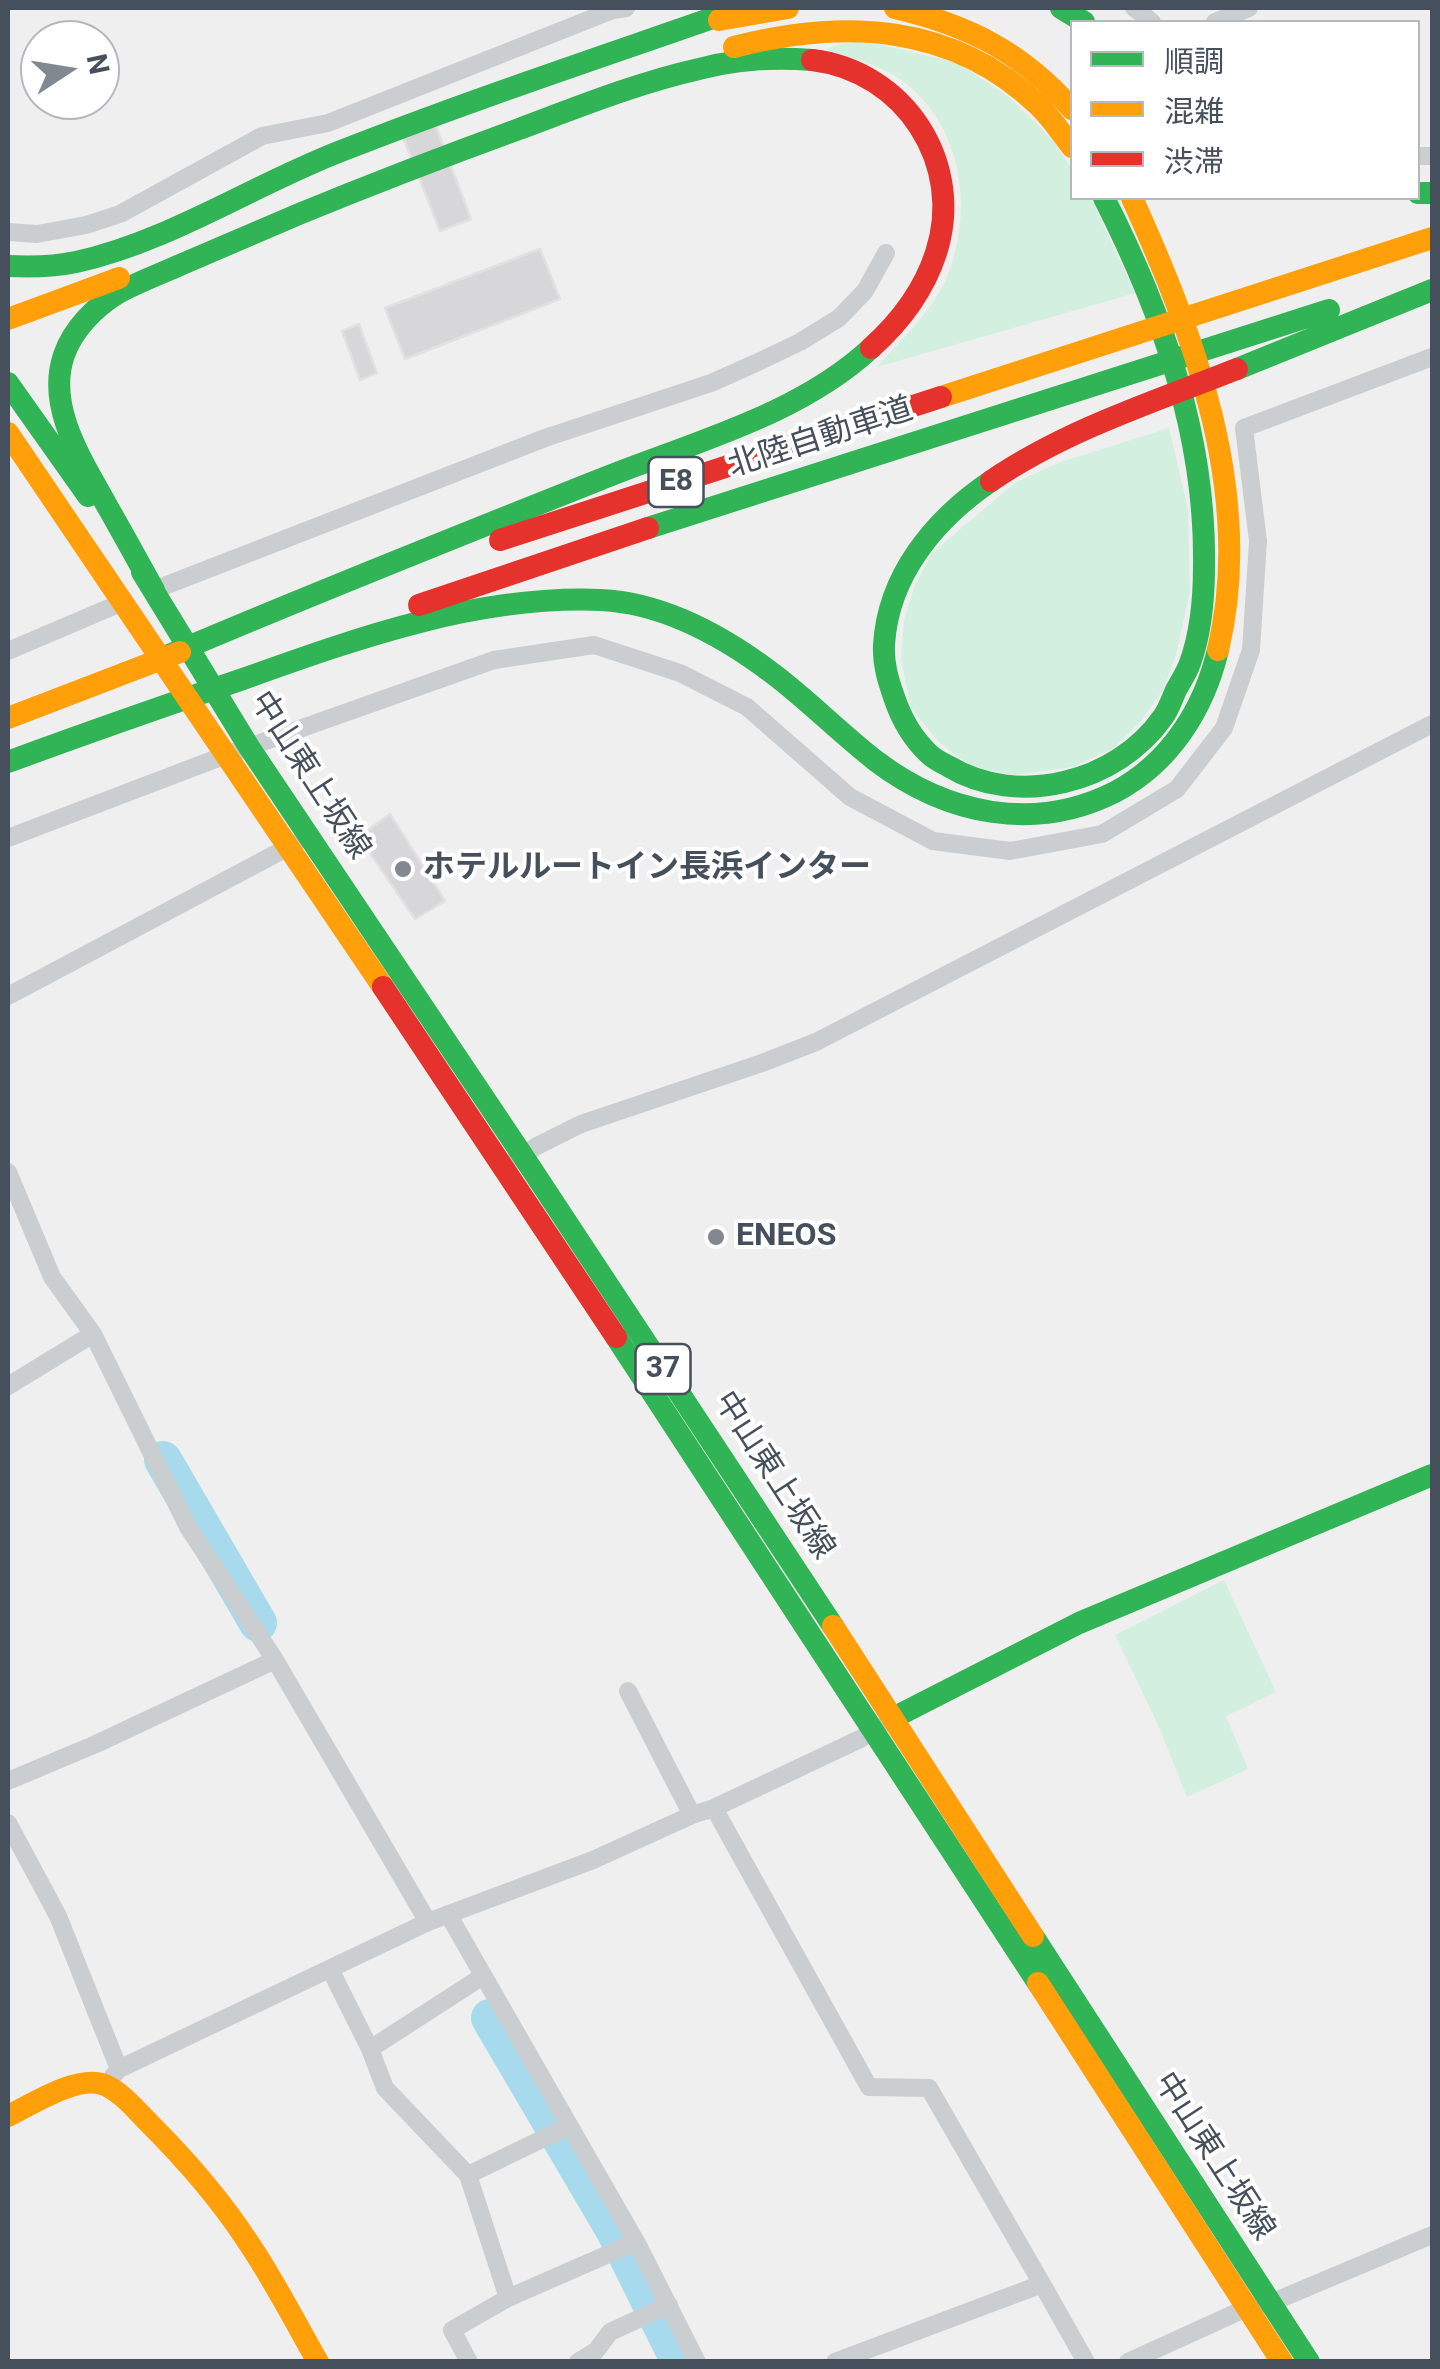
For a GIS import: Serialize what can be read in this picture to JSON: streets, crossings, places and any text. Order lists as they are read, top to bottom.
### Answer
{
  "streets": {
    "main road": [
      "北陸自動車道",
      "E8",
      "中山東上坂線",
      "37"
    ]
  },
  "places": ["ホテルルートイン長浜インター", "ENEOS"],
  "legend": ["順調", "混雑", "渋滞"],
  "north": "right"
}
